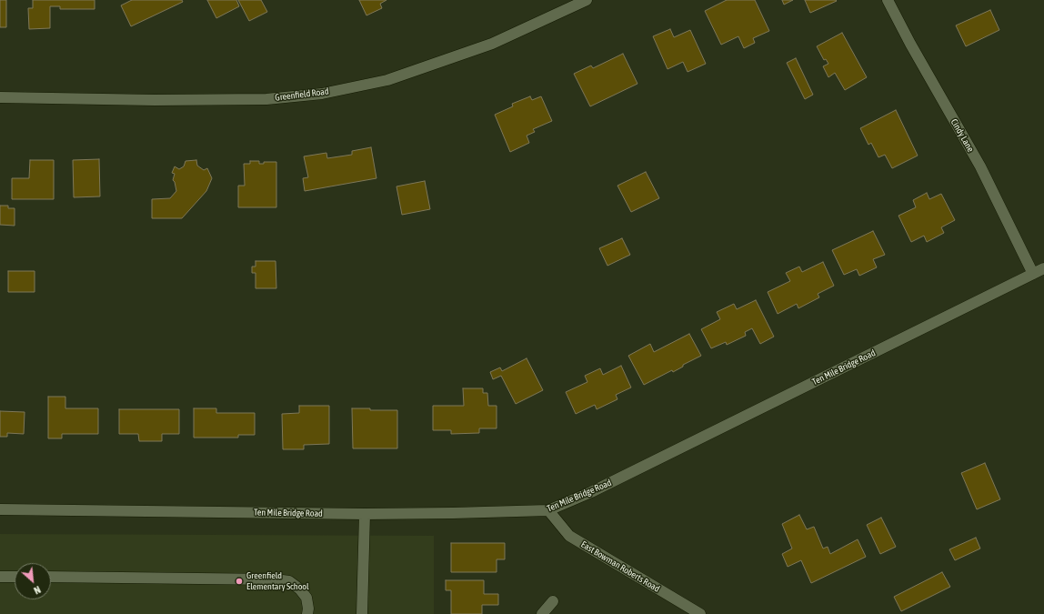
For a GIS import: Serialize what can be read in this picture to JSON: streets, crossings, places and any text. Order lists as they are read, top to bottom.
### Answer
{
  "streets": {
    "street": [
      "Greenfield Road",
      "Cindy Lane",
      "Ten Mile Bridge Road",
      "East Bowman Roberts Road"
    ]
  },
  "crossings": [
    ["Cindy Lane", "Ten Mile Bridge Road"],
    ["Ten Mile Bridge Road", "East Bowman Roberts Road"]
  ],
  "places": ["Greenfield Elementary School"],
  "north": "bottom right"
}
